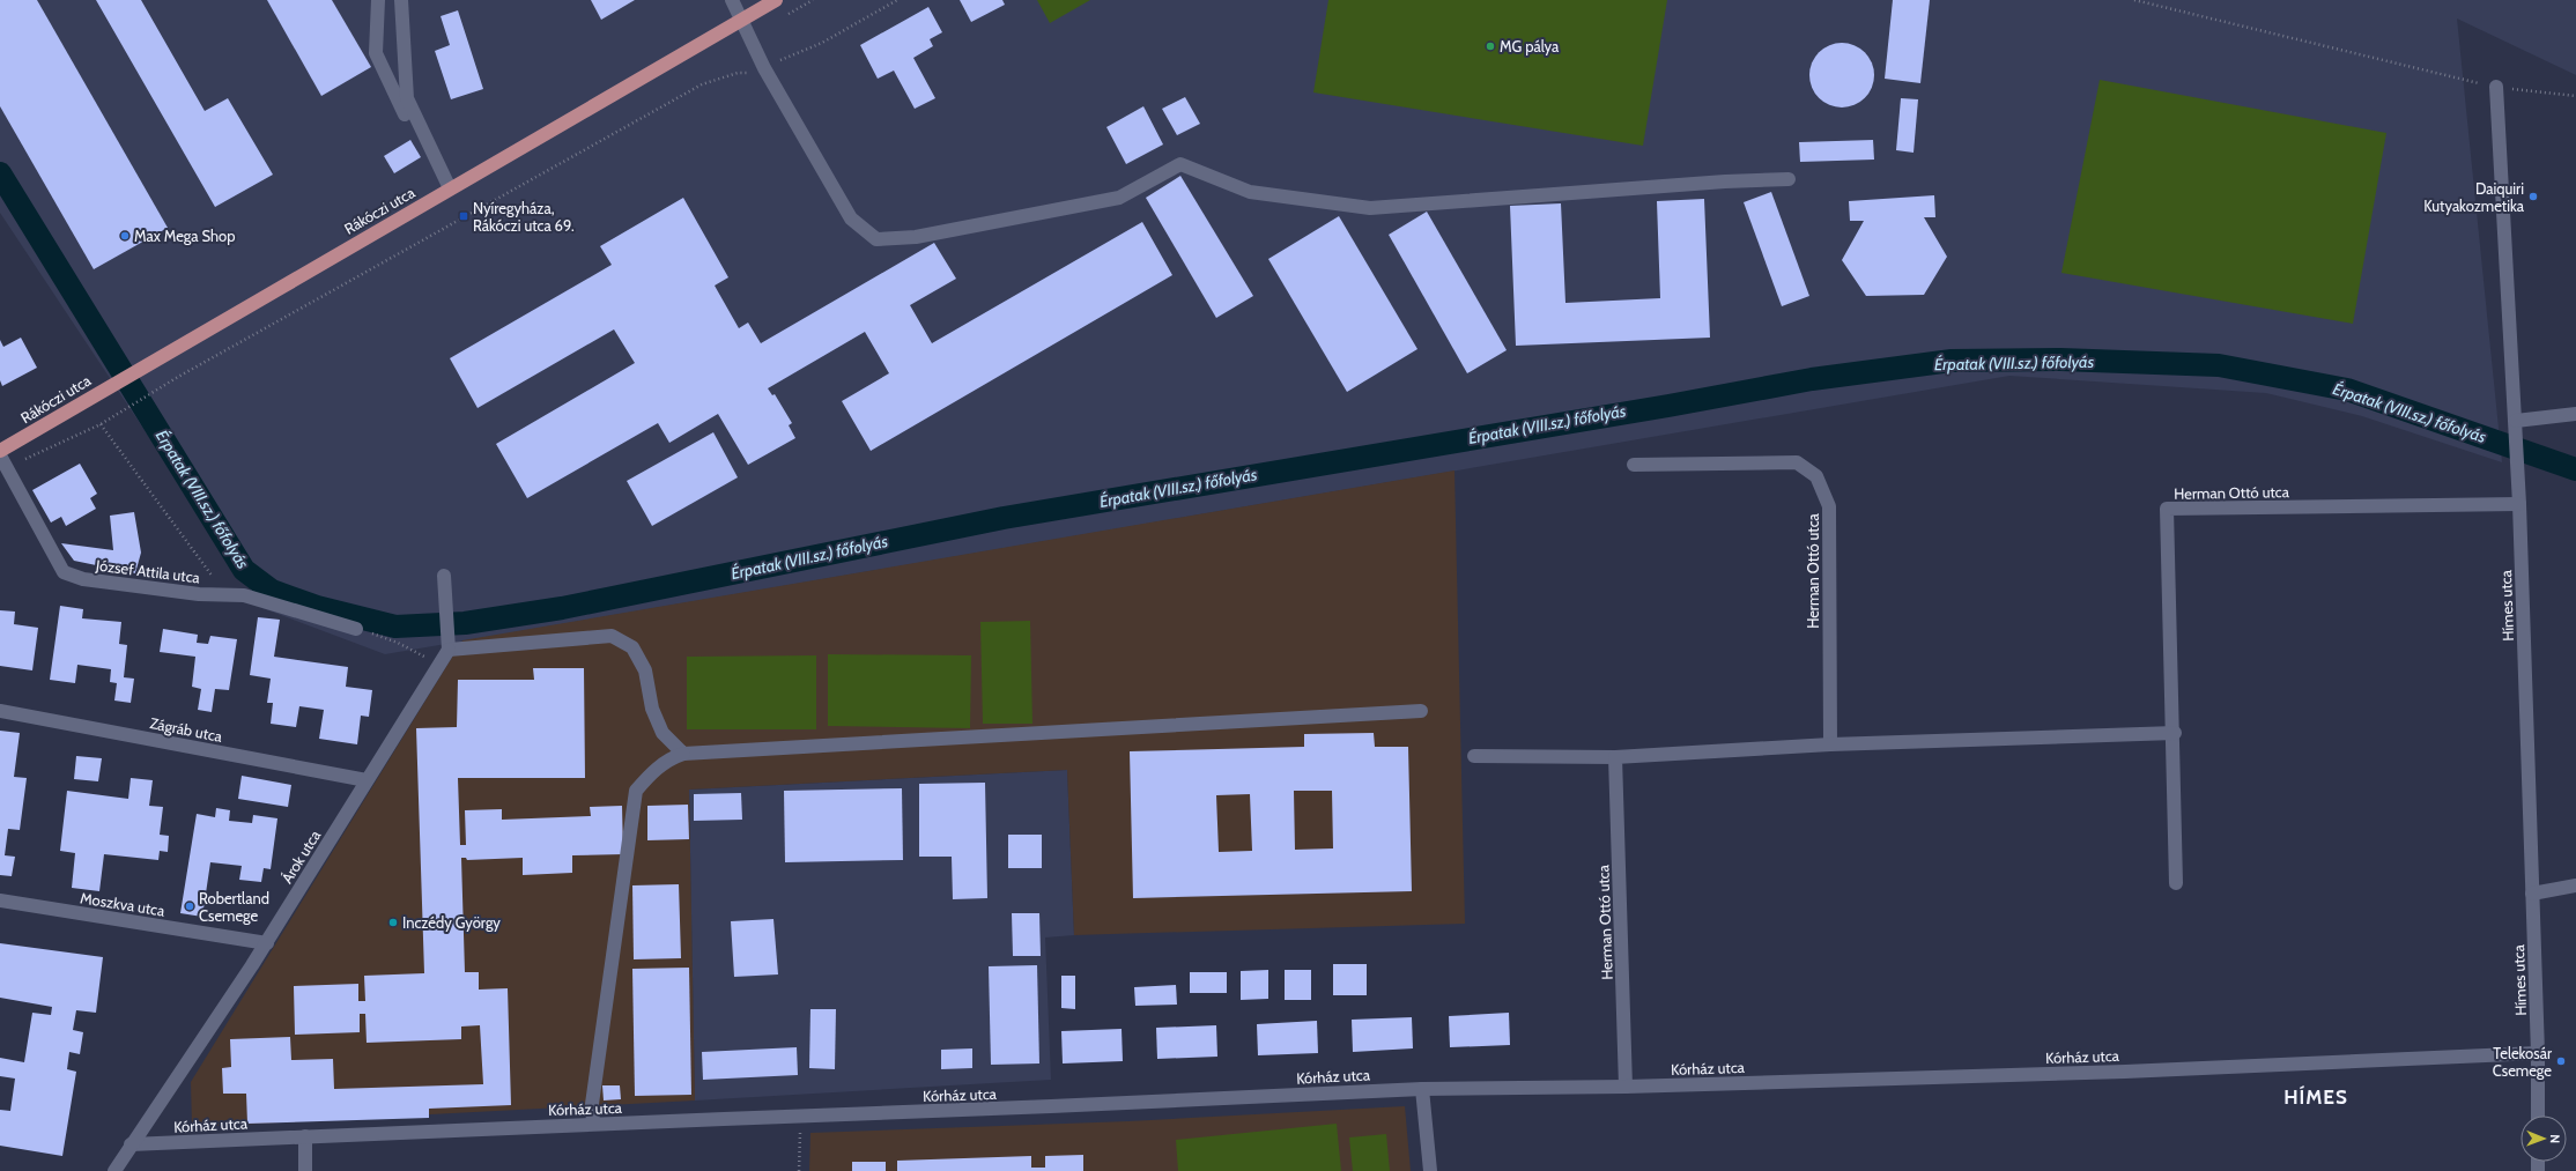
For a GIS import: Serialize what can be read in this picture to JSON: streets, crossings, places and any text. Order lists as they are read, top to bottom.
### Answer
{
  "streets": {
    "main road": ["Rákóczi utca"],
    "street": [
      "Herman Ottó utca",
      "József Attila utca",
      "Hímes utca",
      "Zágráb utca",
      "Árok utca",
      "Moszkva utca",
      "Kórház utca"
    ]
  },
  "crossings": [
    ["Herman Ottó utca", "Hímes utca"],
    ["Herman Ottó utca", "Kórház utca"],
    ["Hímes utca", "Kórház utca"],
    ["Zágráb utca", "Árok utca"],
    ["Árok utca", "Moszkva utca"],
    ["Árok utca", "Kórház utca"]
  ],
  "districts": ["HÍMES"],
  "water": ["Érpatak (VIII.sz.) főfolyás"],
  "places": {
    "other": [
      "MG pálya",
      "Daiquiri Kutyakozmetika",
      "Max Mega Shop",
      "Robertland Csemege",
      "Inczédy György",
      "Telekosár Csemege"
    ],
    "transit": ["Nyíregyháza, Rákóczi utca 69."]
  },
  "north": "right"
}
